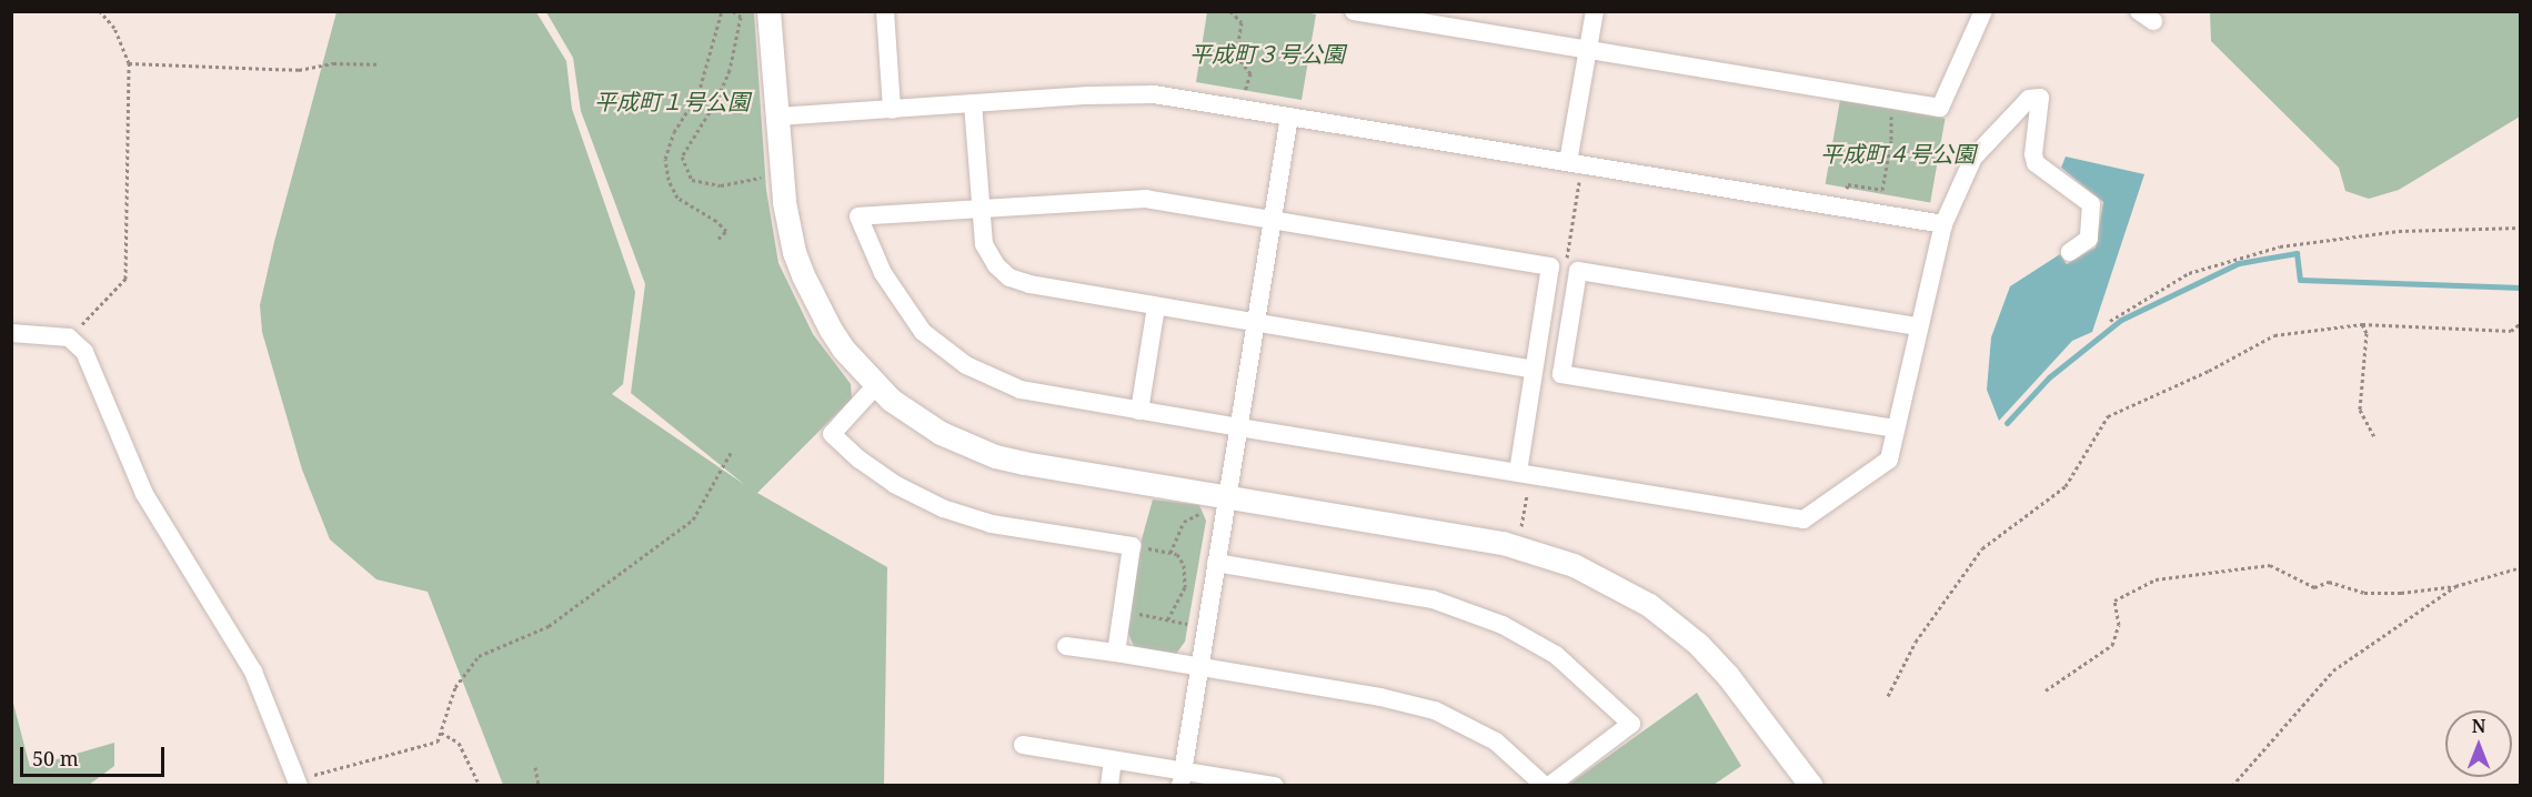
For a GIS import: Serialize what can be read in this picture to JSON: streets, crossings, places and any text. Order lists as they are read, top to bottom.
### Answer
{
  "parks": ["平成町３号公園", "平成町１号公園", "平成町４号公園"],
  "scale_bar": "50 m",
  "north": "top"
}
